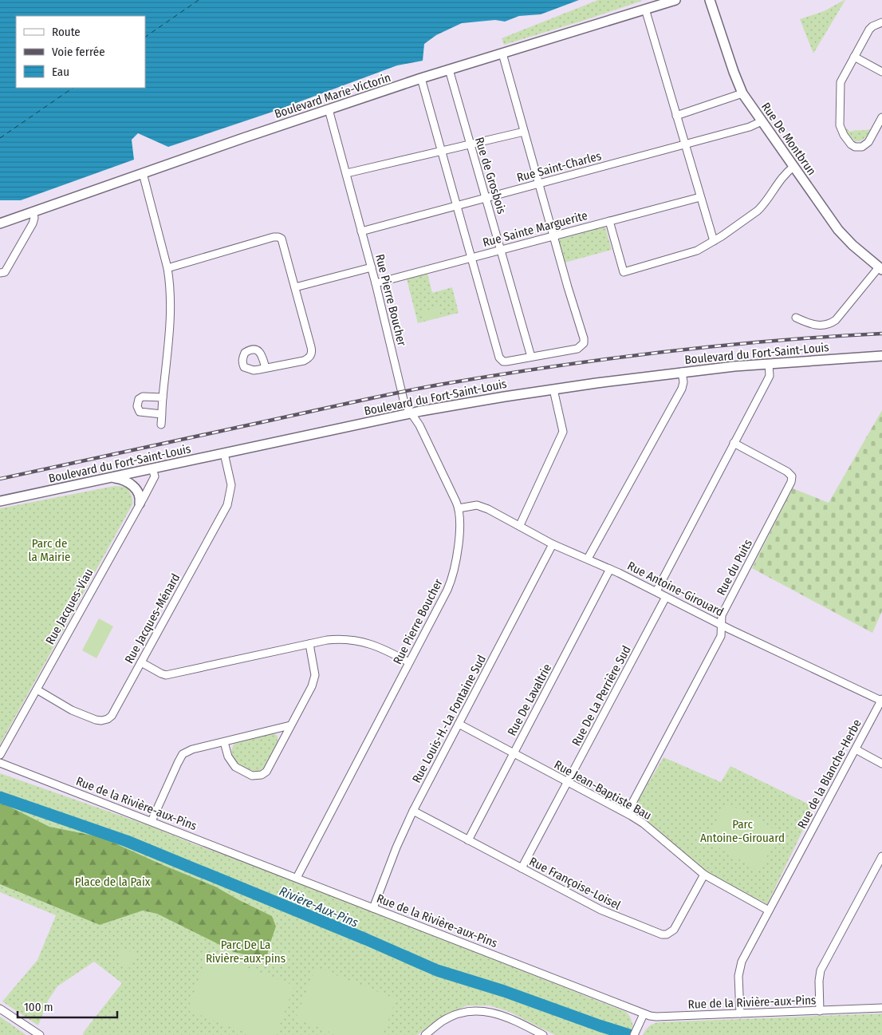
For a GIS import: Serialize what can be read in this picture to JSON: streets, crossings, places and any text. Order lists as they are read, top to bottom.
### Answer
{
  "streets": {
    "street": [
      "Boulevard Marie-Victorin",
      "Rue De Montbrun",
      "Rue Saint-Charles",
      "Rue de Grosbois",
      "Rue Sainte Marguerite",
      "Rue Pierre Boucher",
      "Boulevard du Fort-Saint-Louis",
      "Rue du Puits",
      "Rue Antoine-Girouard",
      "Rue Jacques-Viau",
      "Rue Jacques-Ménard",
      "Rue De La Perrière Sud",
      "Rue De Lavaltrie",
      "Rue Louis-H.-La Fontaine Sud",
      "Rue de la Blanche-Herbe",
      "Rue Jean-Baptiste Bau",
      "Rue de la Rivière-aux-Pins",
      "Rue Françoise-Loisel"
    ]
  },
  "crossings": [
    ["Boulevard Marie-Victorin", "Rue de Grosbois"],
    ["Boulevard Marie-Victorin", "Rue Pierre Boucher"],
    ["Rue De Montbrun", "Rue Saint-Charles"],
    ["Rue Saint-Charles", "Rue de Grosbois"],
    ["Rue Saint-Charles", "Rue Pierre Boucher"],
    ["Rue de Grosbois", "Rue Sainte Marguerite"],
    ["Rue Sainte Marguerite", "Rue Pierre Boucher"],
    ["Rue Pierre Boucher", "Boulevard du Fort-Saint-Louis"],
    ["Rue Pierre Boucher", "Rue Antoine-Girouard"],
    ["Rue Pierre Boucher", "Rue de la Rivière-aux-Pins"],
    ["Boulevard du Fort-Saint-Louis", "Rue Jacques-Viau"],
    ["Boulevard du Fort-Saint-Louis", "Rue Jacques-Ménard"],
    ["Rue du Puits", "Rue Antoine-Girouard"],
    ["Rue du Puits", "Rue Jean-Baptiste Bau"],
    ["Rue Antoine-Girouard", "Rue De La Perrière Sud"],
    ["Rue Antoine-Girouard", "Rue De Lavaltrie"],
    ["Rue Antoine-Girouard", "Rue Louis-H.-La Fontaine Sud"],
    ["Rue Antoine-Girouard", "Rue de la Blanche-Herbe"],
    ["Rue Jacques-Viau", "Rue Jacques-Ménard"],
    ["Rue De La Perrière Sud", "Rue Jean-Baptiste Bau"],
    ["Rue De La Perrière Sud", "Rue Françoise-Loisel"],
    ["Rue De Lavaltrie", "Rue Jean-Baptiste Bau"],
    ["Rue De Lavaltrie", "Rue Françoise-Loisel"],
    ["Rue Louis-H.-La Fontaine Sud", "Rue Jean-Baptiste Bau"],
    ["Rue Louis-H.-La Fontaine Sud", "Rue de la Rivière-aux-Pins"],
    ["Rue Louis-H.-La Fontaine Sud", "Rue Françoise-Loisel"],
    ["Rue de la Blanche-Herbe", "Rue Jean-Baptiste Bau"],
    ["Rue de la Blanche-Herbe", "Rue de la Rivière-aux-Pins"],
    ["Rue Jean-Baptiste Bau", "Rue Françoise-Loisel"]
  ],
  "water": ["Rivière-Aux-Pins"],
  "parks": [
    "Parc de la Mairie",
    "Parc Antoine-Girouard",
    "Place de la Paix",
    "Parc De La Rivière-aux-pins"
  ],
  "legend": ["Route", "Voie ferrée", "Eau"],
  "scale_bar": "100 m"
}
